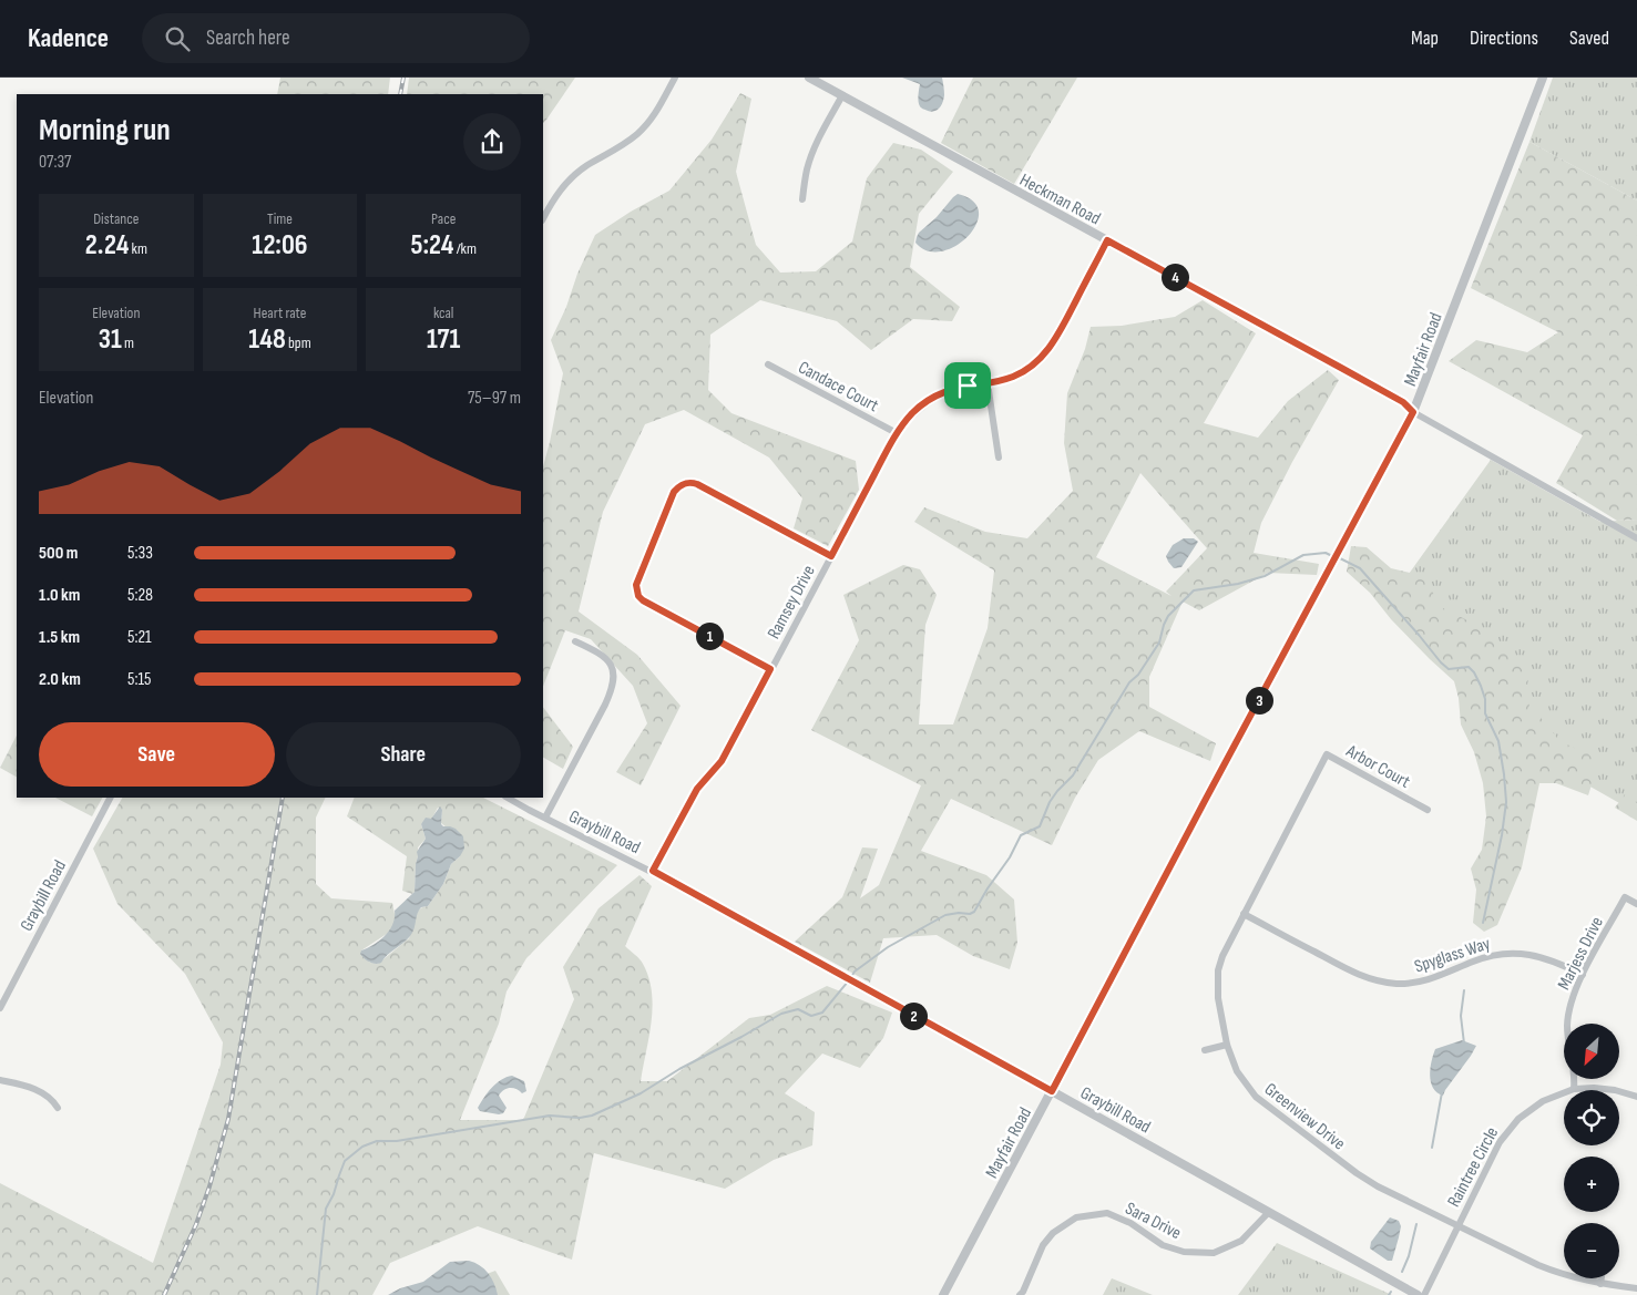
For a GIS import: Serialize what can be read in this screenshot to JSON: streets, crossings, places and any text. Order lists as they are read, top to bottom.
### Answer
{
  "streets": {
    "street": [
      "Heckman Road",
      "Mayfair Road",
      "Candace Court",
      "Ramsey Drive",
      "Arbor Court",
      "Graybill Road",
      "Marjess Drive",
      "Spyglass Way",
      "Greenview Drive",
      "Raintree Circle",
      "Sara Drive"
    ]
  },
  "crossings": [
    ["Heckman Road", "Mayfair Road"],
    ["Heckman Road", "Ramsey Drive"],
    ["Mayfair Road", "Graybill Road"],
    ["Candace Court", "Ramsey Drive"],
    ["Ramsey Drive", "Graybill Road"],
    ["Arbor Court", "Greenview Drive"],
    ["Graybill Road", "Sara Drive"],
    ["Marjess Drive", "Spyglass Way"],
    ["Marjess Drive", "Raintree Circle"],
    ["Spyglass Way", "Greenview Drive"],
    ["Greenview Drive", "Raintree Circle"]
  ],
  "north": "bottom left",
  "page": {
    "header": "Kadence",
    "search": "Search here",
    "nav": ["Map", "Directions", "Saved"],
    "heading": ["Morning run", "07:37"],
    "stats": [
      ["Distance", "2.24 km"],
      ["Time", "12:06"],
      ["Pace", "5:24 /km"],
      ["Elevation", "31 m"],
      ["Heart rate", "148 bpm"],
      ["kcal", "171"]
    ],
    "pins": [
      "4",
      "1",
      "3",
      "2"
    ],
    "chart": ["Elevation", "75–97 m"],
    "list": [
      {
        "name": "500 m",
        "note": "5:33"
      },
      {
        "name": "1.0 km",
        "note": "5:28"
      },
      {
        "name": "1.5 km",
        "note": "5:21"
      },
      {
        "name": "2.0 km",
        "note": "5:15"
      }
    ],
    "buttons": ["Save", "Share"],
    "map_buttons": ["+", "−"]
  }
}
